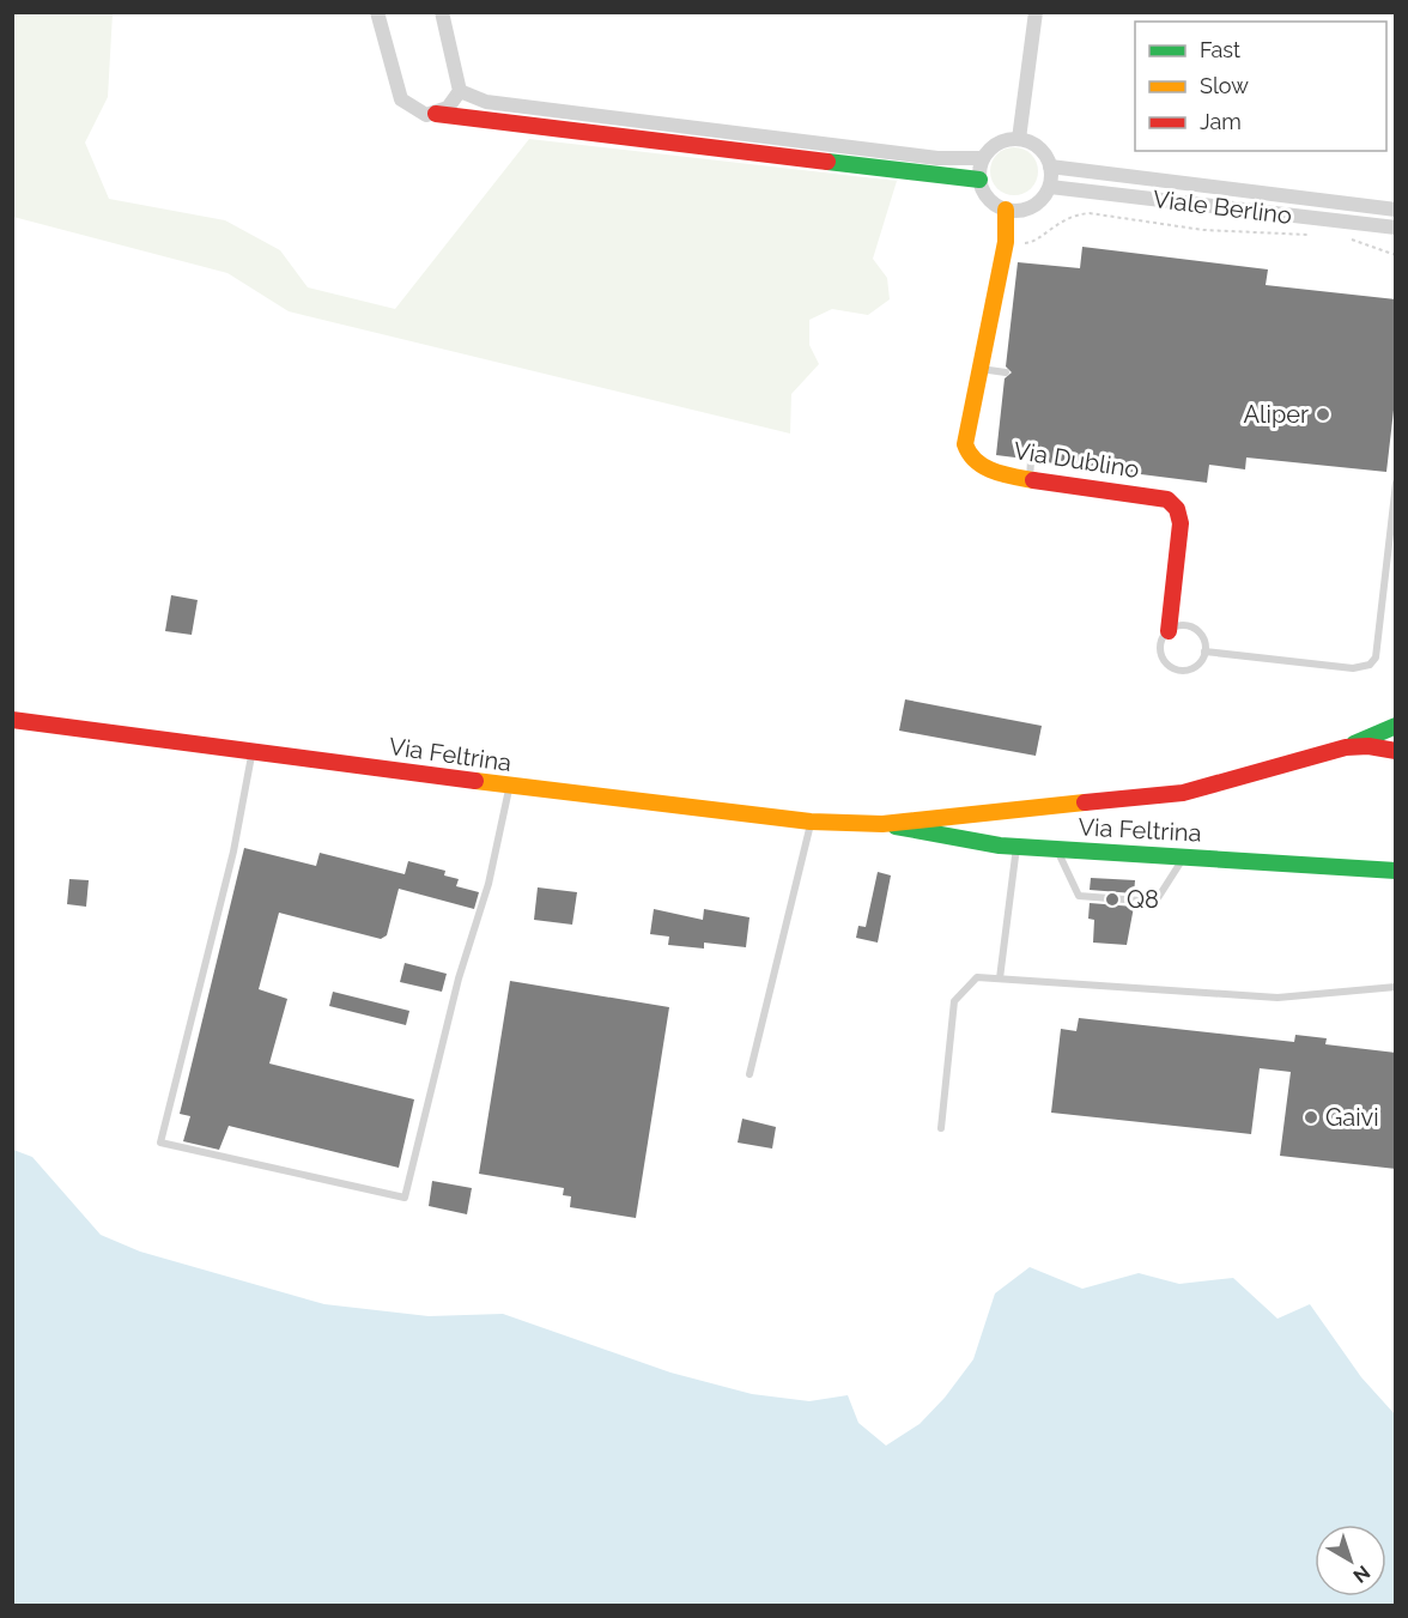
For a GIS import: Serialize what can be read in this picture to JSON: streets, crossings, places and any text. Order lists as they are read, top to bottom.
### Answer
{
  "streets": {
    "street": ["Viale Berlino", "Via Dublino", "Via Feltrina"]
  },
  "crossings": [
    ["Viale Berlino", "Via Dublino"]
  ],
  "places": ["Aliper", "Q8", "Gaivi"],
  "legend": ["Fast", "Slow", "Jam"],
  "north": "bottom right"
}
